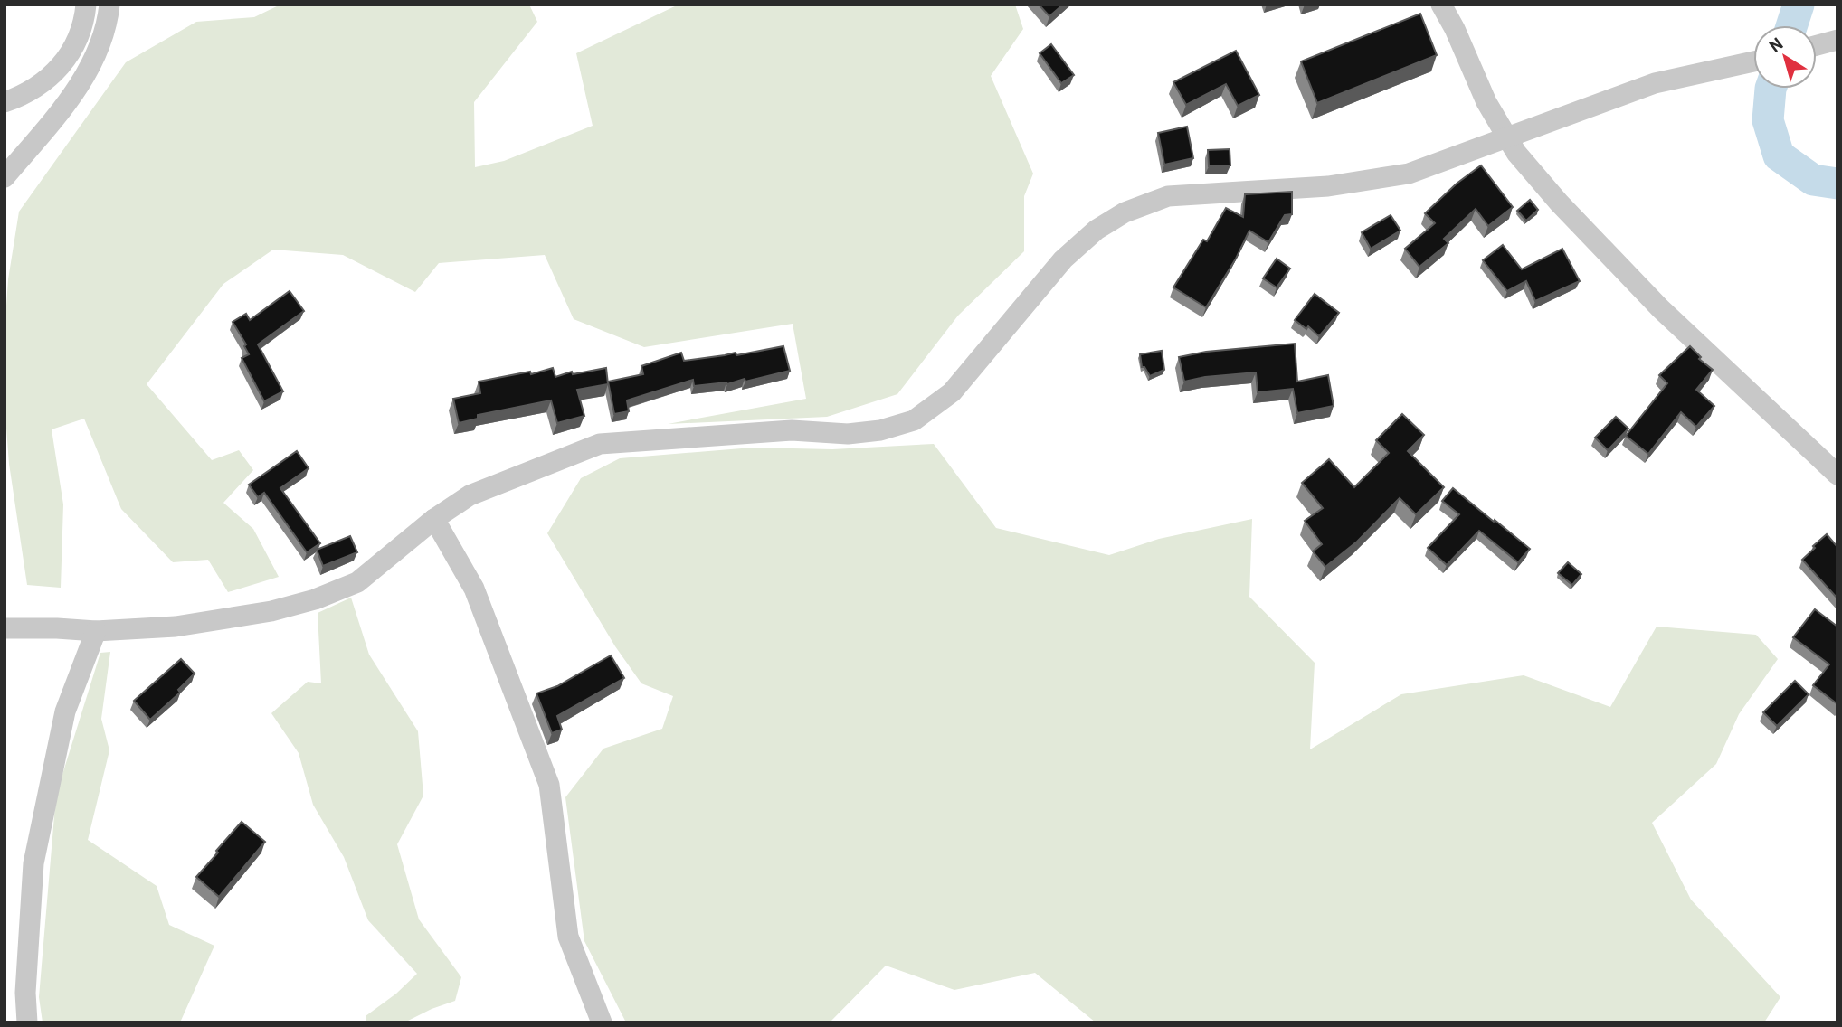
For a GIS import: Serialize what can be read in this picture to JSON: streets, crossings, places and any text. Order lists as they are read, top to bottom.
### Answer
{
  "north": "top left"
}
